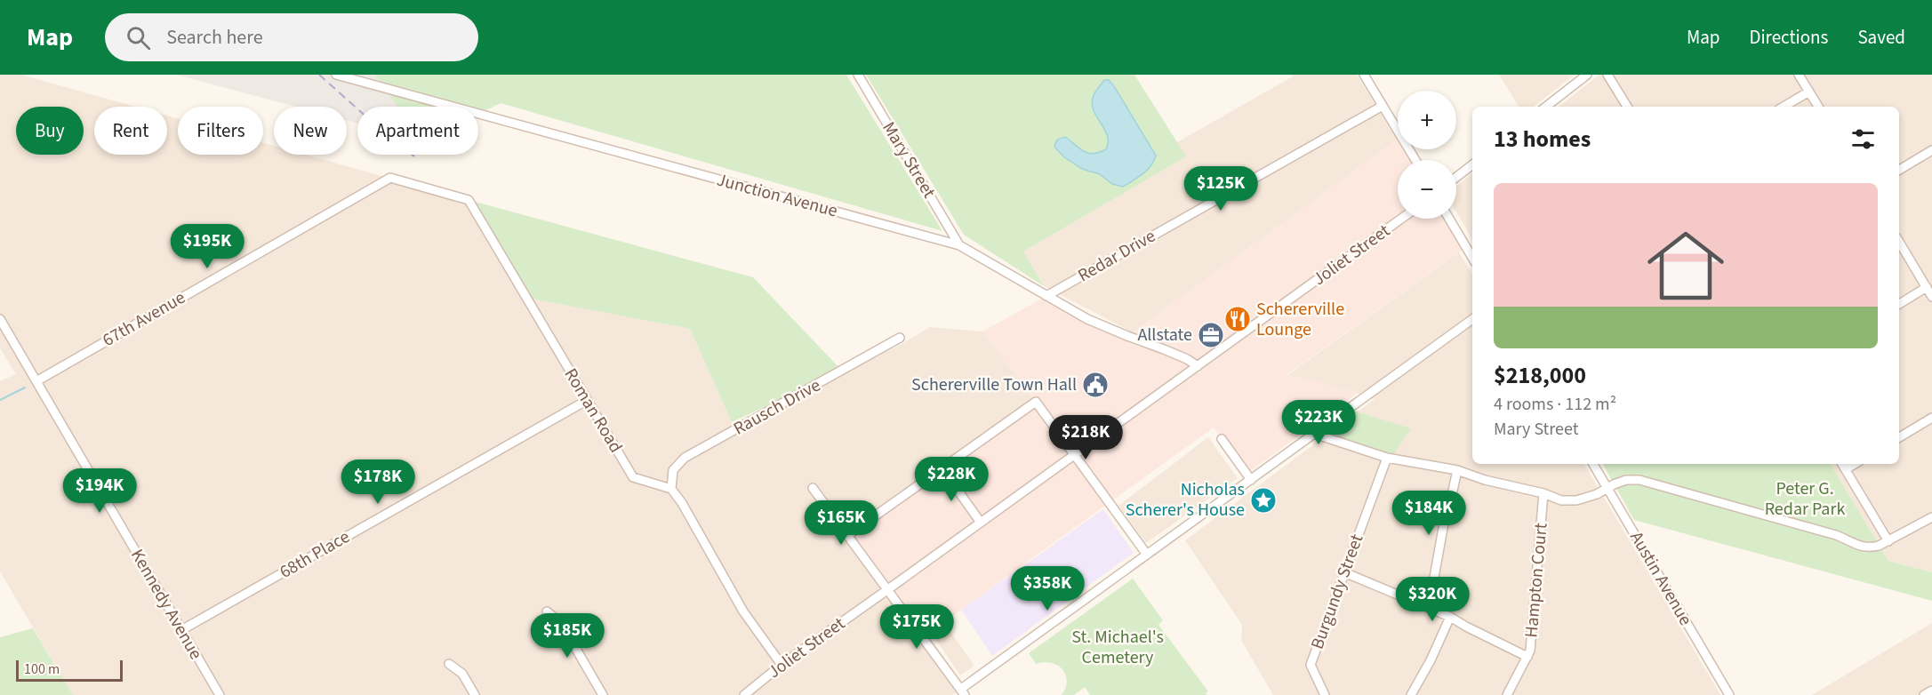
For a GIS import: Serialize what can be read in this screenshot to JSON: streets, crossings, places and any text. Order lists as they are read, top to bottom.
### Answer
{
  "streets": {
    "street": [
      "Mary Street",
      "Junction Avenue",
      "Joliet Street",
      "Redar Drive",
      "67th Avenue",
      "Rausch Drive",
      "Roman Road",
      "68th Place",
      "Austin Avenue",
      "Hampton Court",
      "Burgundy Street",
      "Kennedy Avenue"
    ]
  },
  "crossings": [
    ["Mary Street", "Junction Avenue"],
    ["Junction Avenue", "Joliet Street"],
    ["Junction Avenue", "Redar Drive"],
    ["67th Avenue", "Roman Road"],
    ["67th Avenue", "Kennedy Avenue"],
    ["Rausch Drive", "Roman Road"],
    ["Roman Road", "68th Place"],
    ["68th Place", "Kennedy Avenue"]
  ],
  "parks": ["Peter G. Redar Park", "St. Michael's Cemetery"],
  "places": {
    "restaurant": ["Schererville Lounge"],
    "office": ["Allstate"],
    "public building": ["Schererville Town Hall"],
    "place": ["Nicholas Scherer's House"]
  },
  "scale_bar": "100 m",
  "page": {
    "header": "Map",
    "search": "Search here",
    "nav": ["Map", "Directions", "Saved"],
    "map_buttons": ["+", "−"],
    "chip": [
      "Buy",
      "Rent",
      "Filters",
      "New",
      "Apartment"
    ],
    "heading": "13 homes",
    "price": [
      "$125K",
      "$195K",
      "$223K",
      "$218K",
      "$228K",
      "$178K",
      "$194K",
      "$184K",
      "$165K",
      "$358K",
      "$320K",
      "$175K",
      "$185K"
    ],
    "list": [
      {
        "name": "$218,000",
        "note": "4 rooms · 112 m² · Mary Street"
      }
    ],
    "scale": "100 m"
  }
}
